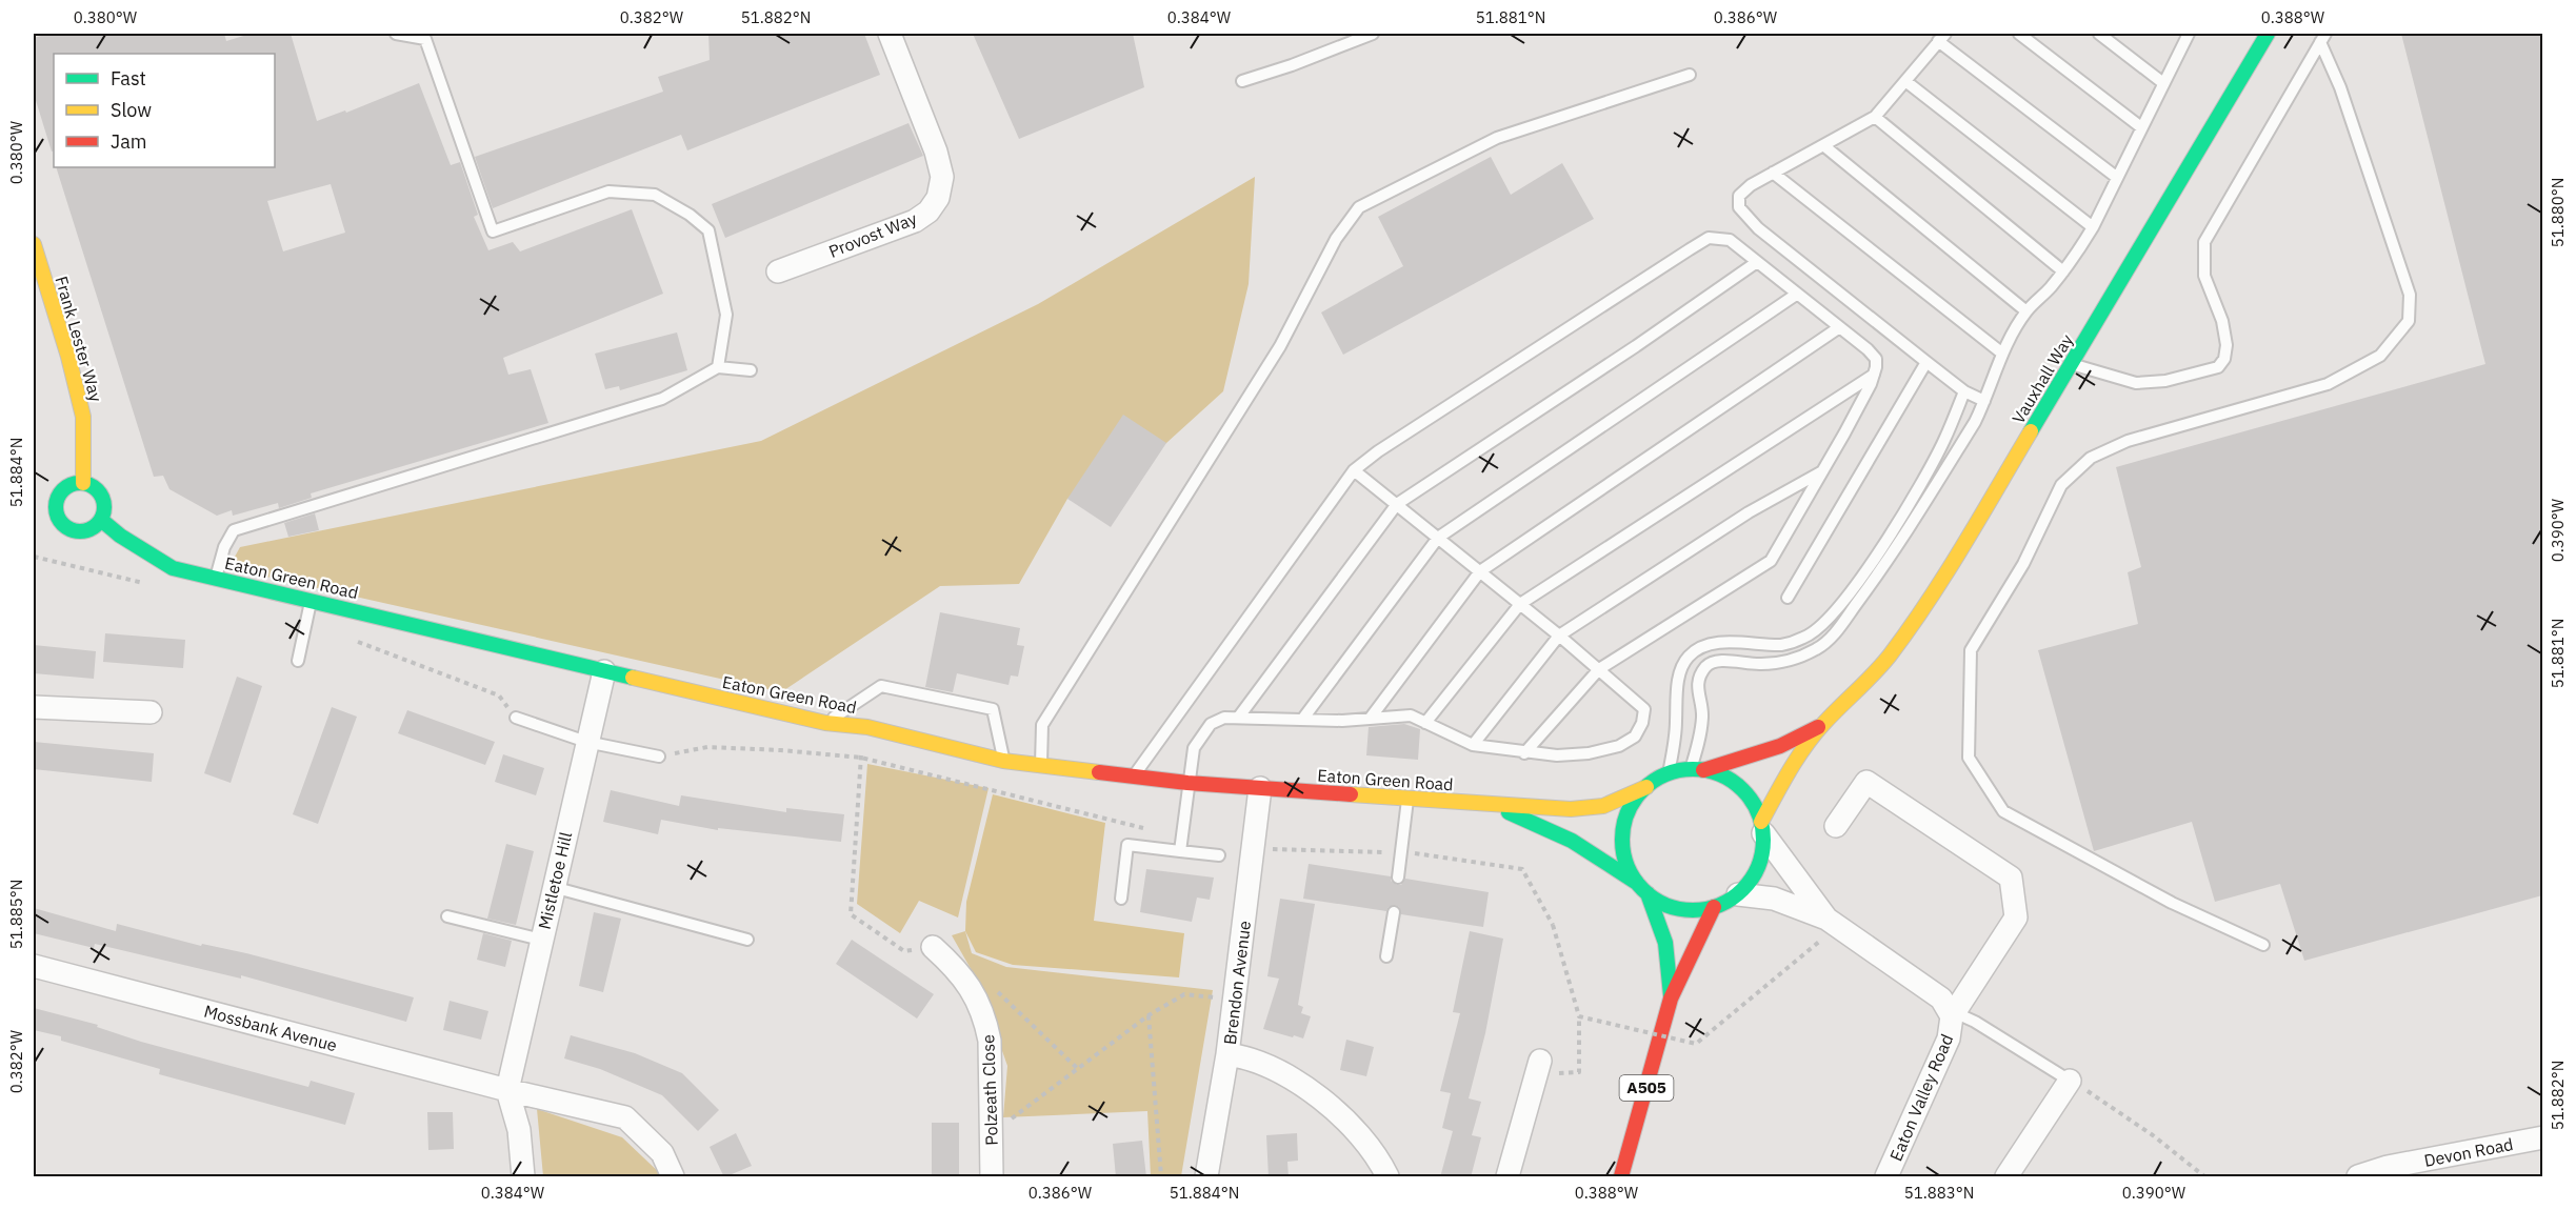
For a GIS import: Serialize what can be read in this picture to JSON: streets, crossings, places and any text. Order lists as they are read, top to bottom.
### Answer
{
  "streets": {
    "street": [
      "Provost Way",
      "Frank Lester Way",
      "Vauxhall Way",
      "Eaton Green Road",
      "Mistletoe Hill",
      "Brendon Avenue",
      "Mossbank Avenue",
      "A505",
      "Polzeath Close",
      "Eaton Valley Road",
      "Devon Road"
    ]
  },
  "crossings": [
    ["Frank Lester Way", "Eaton Green Road"],
    ["Vauxhall Way", "Eaton Green Road"],
    ["Vauxhall Way", "A505"],
    ["Eaton Green Road", "Mistletoe Hill"],
    ["Eaton Green Road", "Brendon Avenue"],
    ["Eaton Green Road", "A505"],
    ["Mistletoe Hill", "Mossbank Avenue"]
  ],
  "legend": ["Fast", "Slow", "Jam"],
  "coordinates": [
    "0.380°W",
    "0.382°W",
    "51.882°N",
    "0.384°W",
    "51.881°N",
    "0.386°W",
    "0.388°W",
    "51.880°N",
    "51.884°N",
    "0.390°W",
    "51.885°N",
    "51.883°N"
  ]
}
